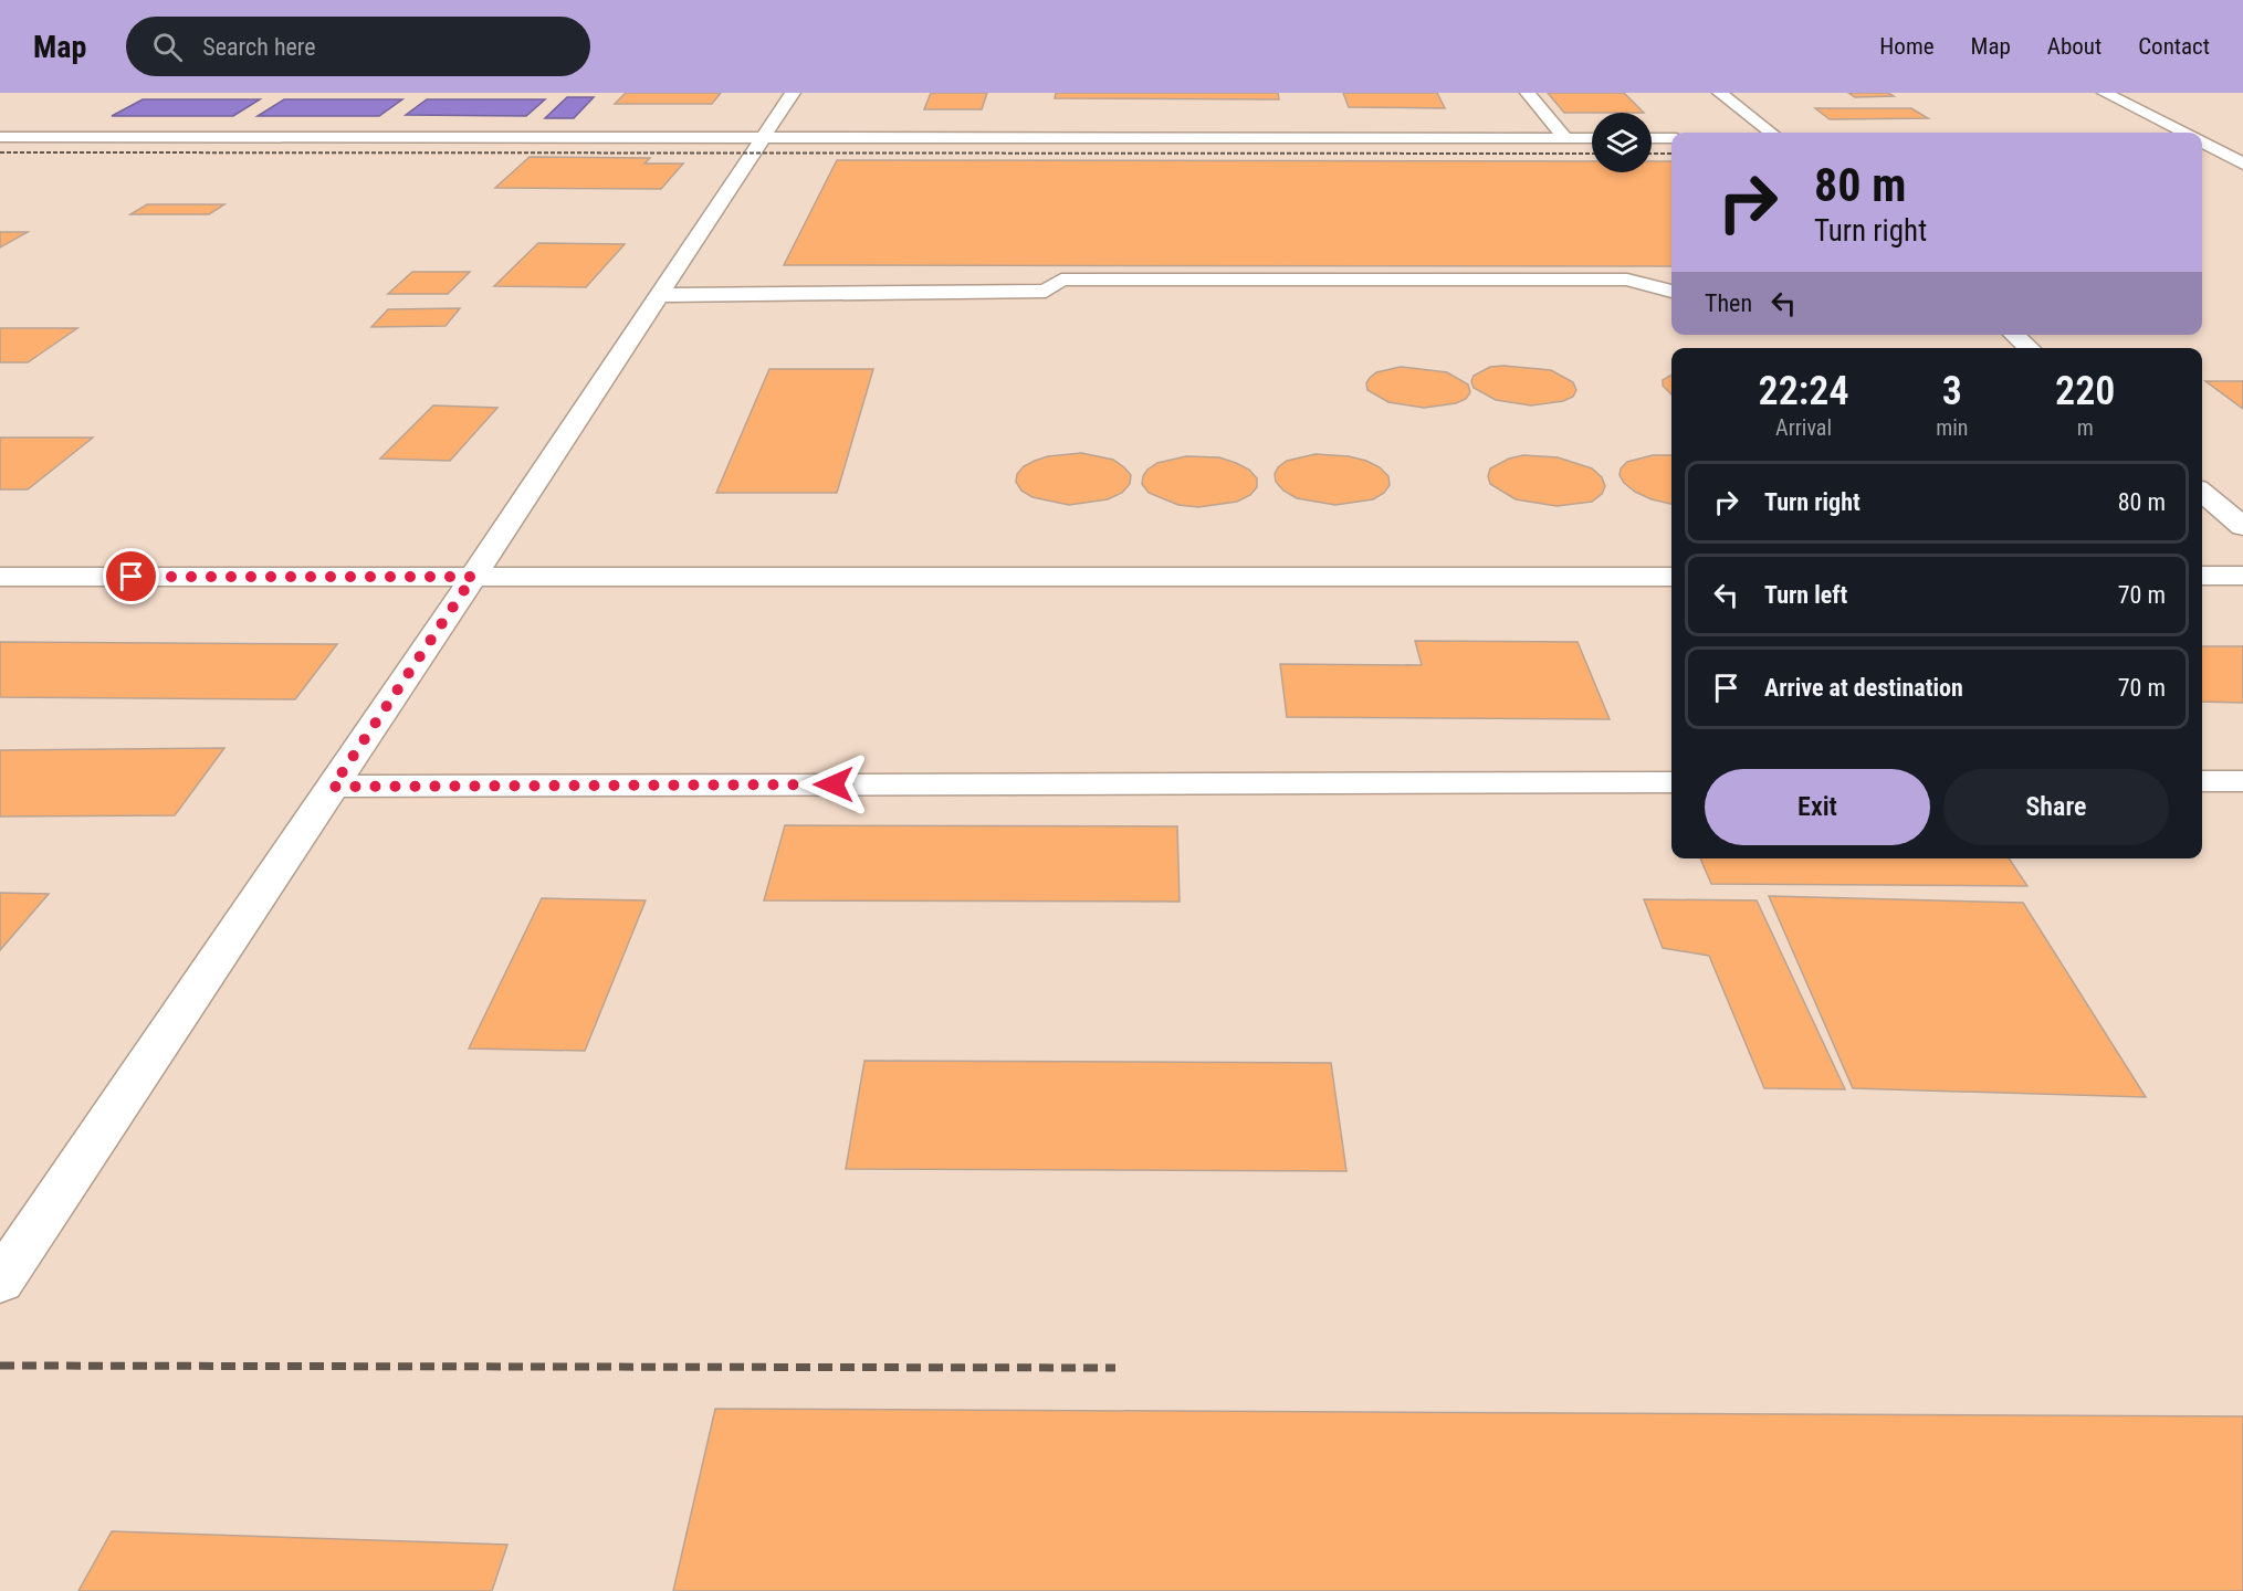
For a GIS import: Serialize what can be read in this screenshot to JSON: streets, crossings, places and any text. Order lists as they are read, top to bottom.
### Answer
{
  "page": {
    "header": "Map",
    "search": "Search here",
    "nav": [
      "Home",
      "Map",
      "About",
      "Contact"
    ],
    "turn": ["80 m", "Turn right"],
    "then": "Then",
    "eta": [
      "22:24",
      "Arrival",
      "3",
      "min",
      "220",
      "m"
    ],
    "list": [
      {
        "name": "Turn right",
        "value": "80 m"
      },
      {
        "name": "Turn left",
        "value": "70 m"
      },
      {
        "name": "Arrive at destination",
        "value": "70 m"
      }
    ],
    "buttons": ["Exit", "Share"]
  }
}
